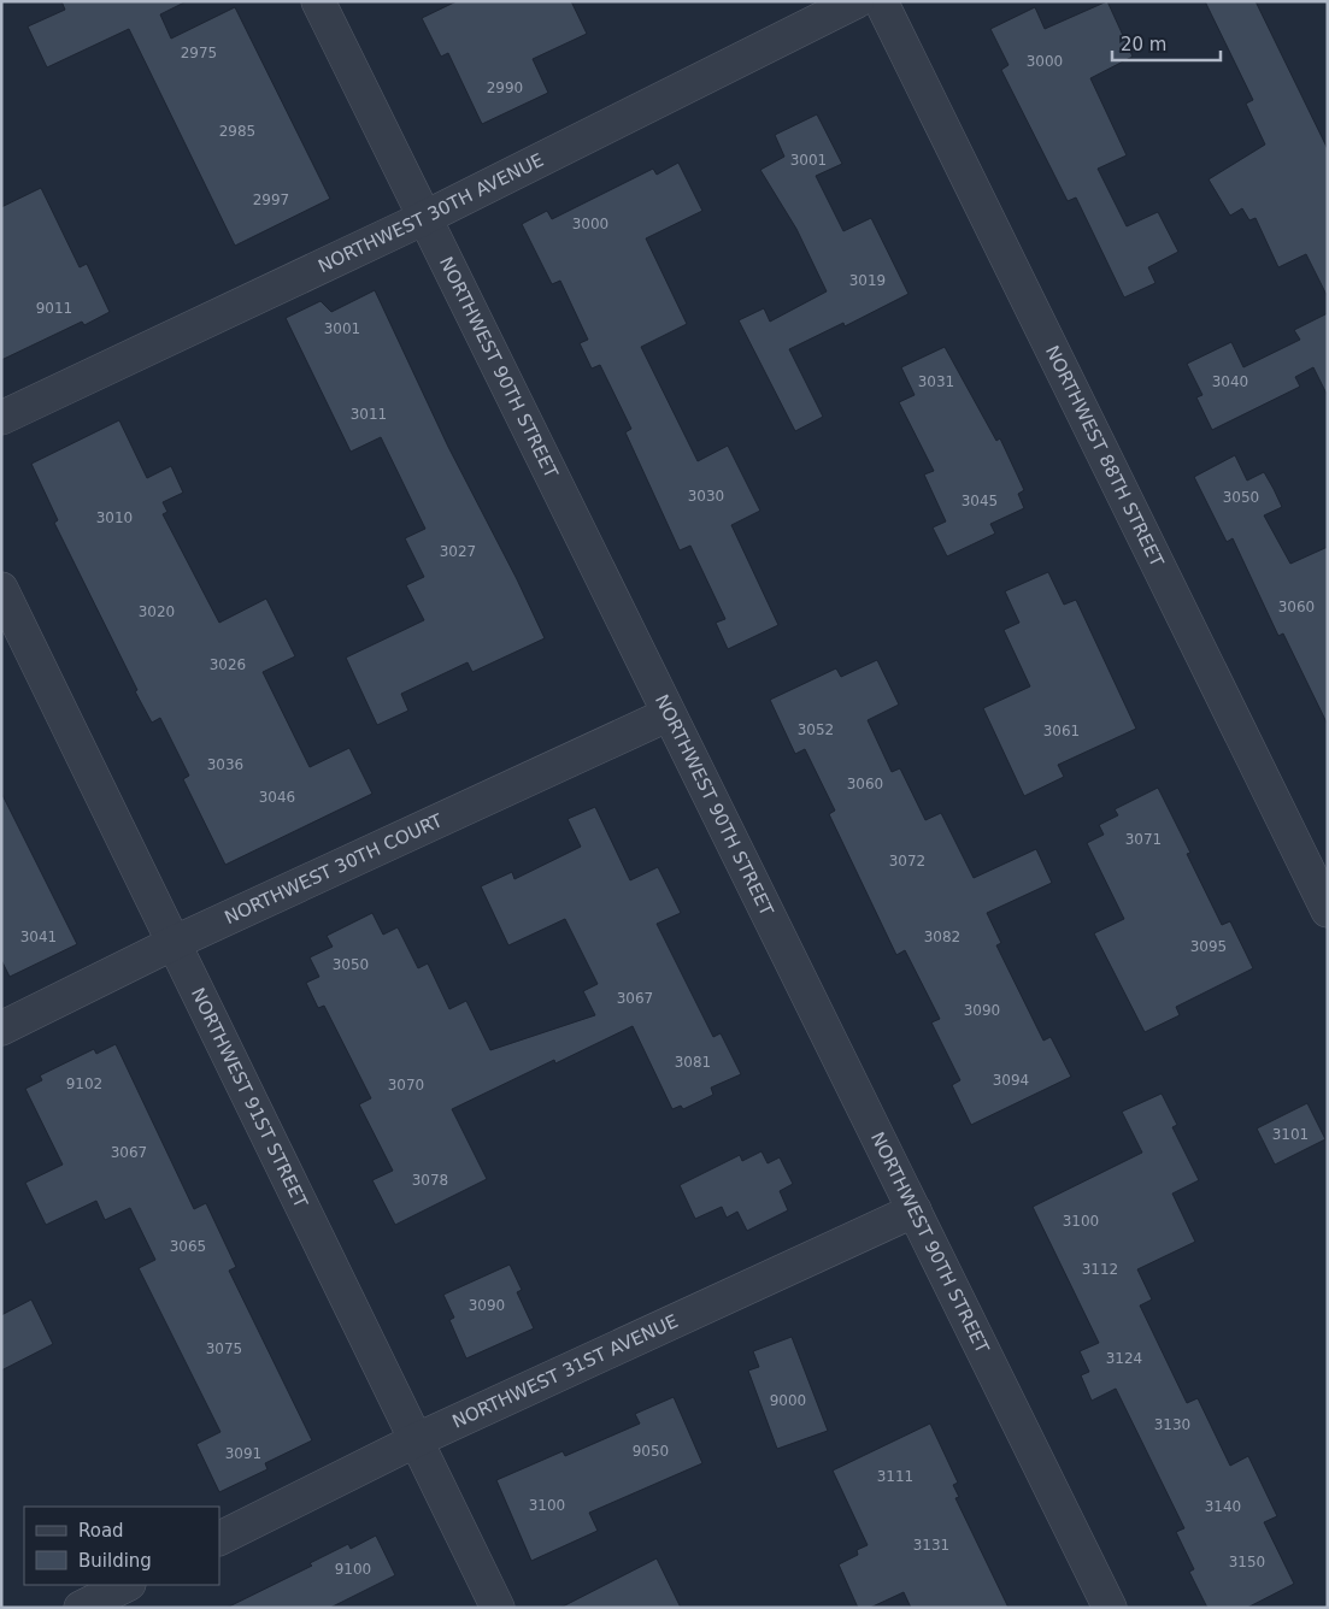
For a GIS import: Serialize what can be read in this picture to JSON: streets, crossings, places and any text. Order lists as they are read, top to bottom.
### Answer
{
  "streets": {
    "street": [
      "NORTHWEST 30TH AVENUE",
      "NORTHWEST 90TH STREET",
      "NORTHWEST 88TH STREET",
      "NORTHWEST 30TH COURT",
      "NORTHWEST 91ST STREET",
      "NORTHWEST 31ST AVENUE"
    ]
  },
  "crossings": [
    ["NORTHWEST 30TH AVENUE", "NORTHWEST 90TH STREET"],
    ["NORTHWEST 90TH STREET", "NORTHWEST 30TH COURT"],
    ["NORTHWEST 90TH STREET", "NORTHWEST 31ST AVENUE"],
    ["NORTHWEST 30TH COURT", "NORTHWEST 91ST STREET"],
    ["NORTHWEST 91ST STREET", "NORTHWEST 31ST AVENUE"]
  ],
  "house_numbers": [
    "2975",
    "3000",
    "2990",
    "2985",
    "3001",
    "2997",
    "3000",
    "3019",
    "9011",
    "3001",
    "3031",
    "3040",
    "3011",
    "3030",
    "3050",
    "3045",
    "3010",
    "3027",
    "3060",
    "3020",
    "3026",
    "3052",
    "3061",
    "3036",
    "3060",
    "3046",
    "3071",
    "3072",
    "3041",
    "3082",
    "3095",
    "3050",
    "3067",
    "3090",
    "3081",
    "3094",
    "9102",
    "3070",
    "3101",
    "3067",
    "3078",
    "3100",
    "3065",
    "3112",
    "3090",
    "3075",
    "3124",
    "9000",
    "3130",
    "9050",
    "3091",
    "3111",
    "3100",
    "3140",
    "3131",
    "3150",
    "9100"
  ],
  "legend": ["Road", "Building"],
  "scale_bar": "20 m"
}
